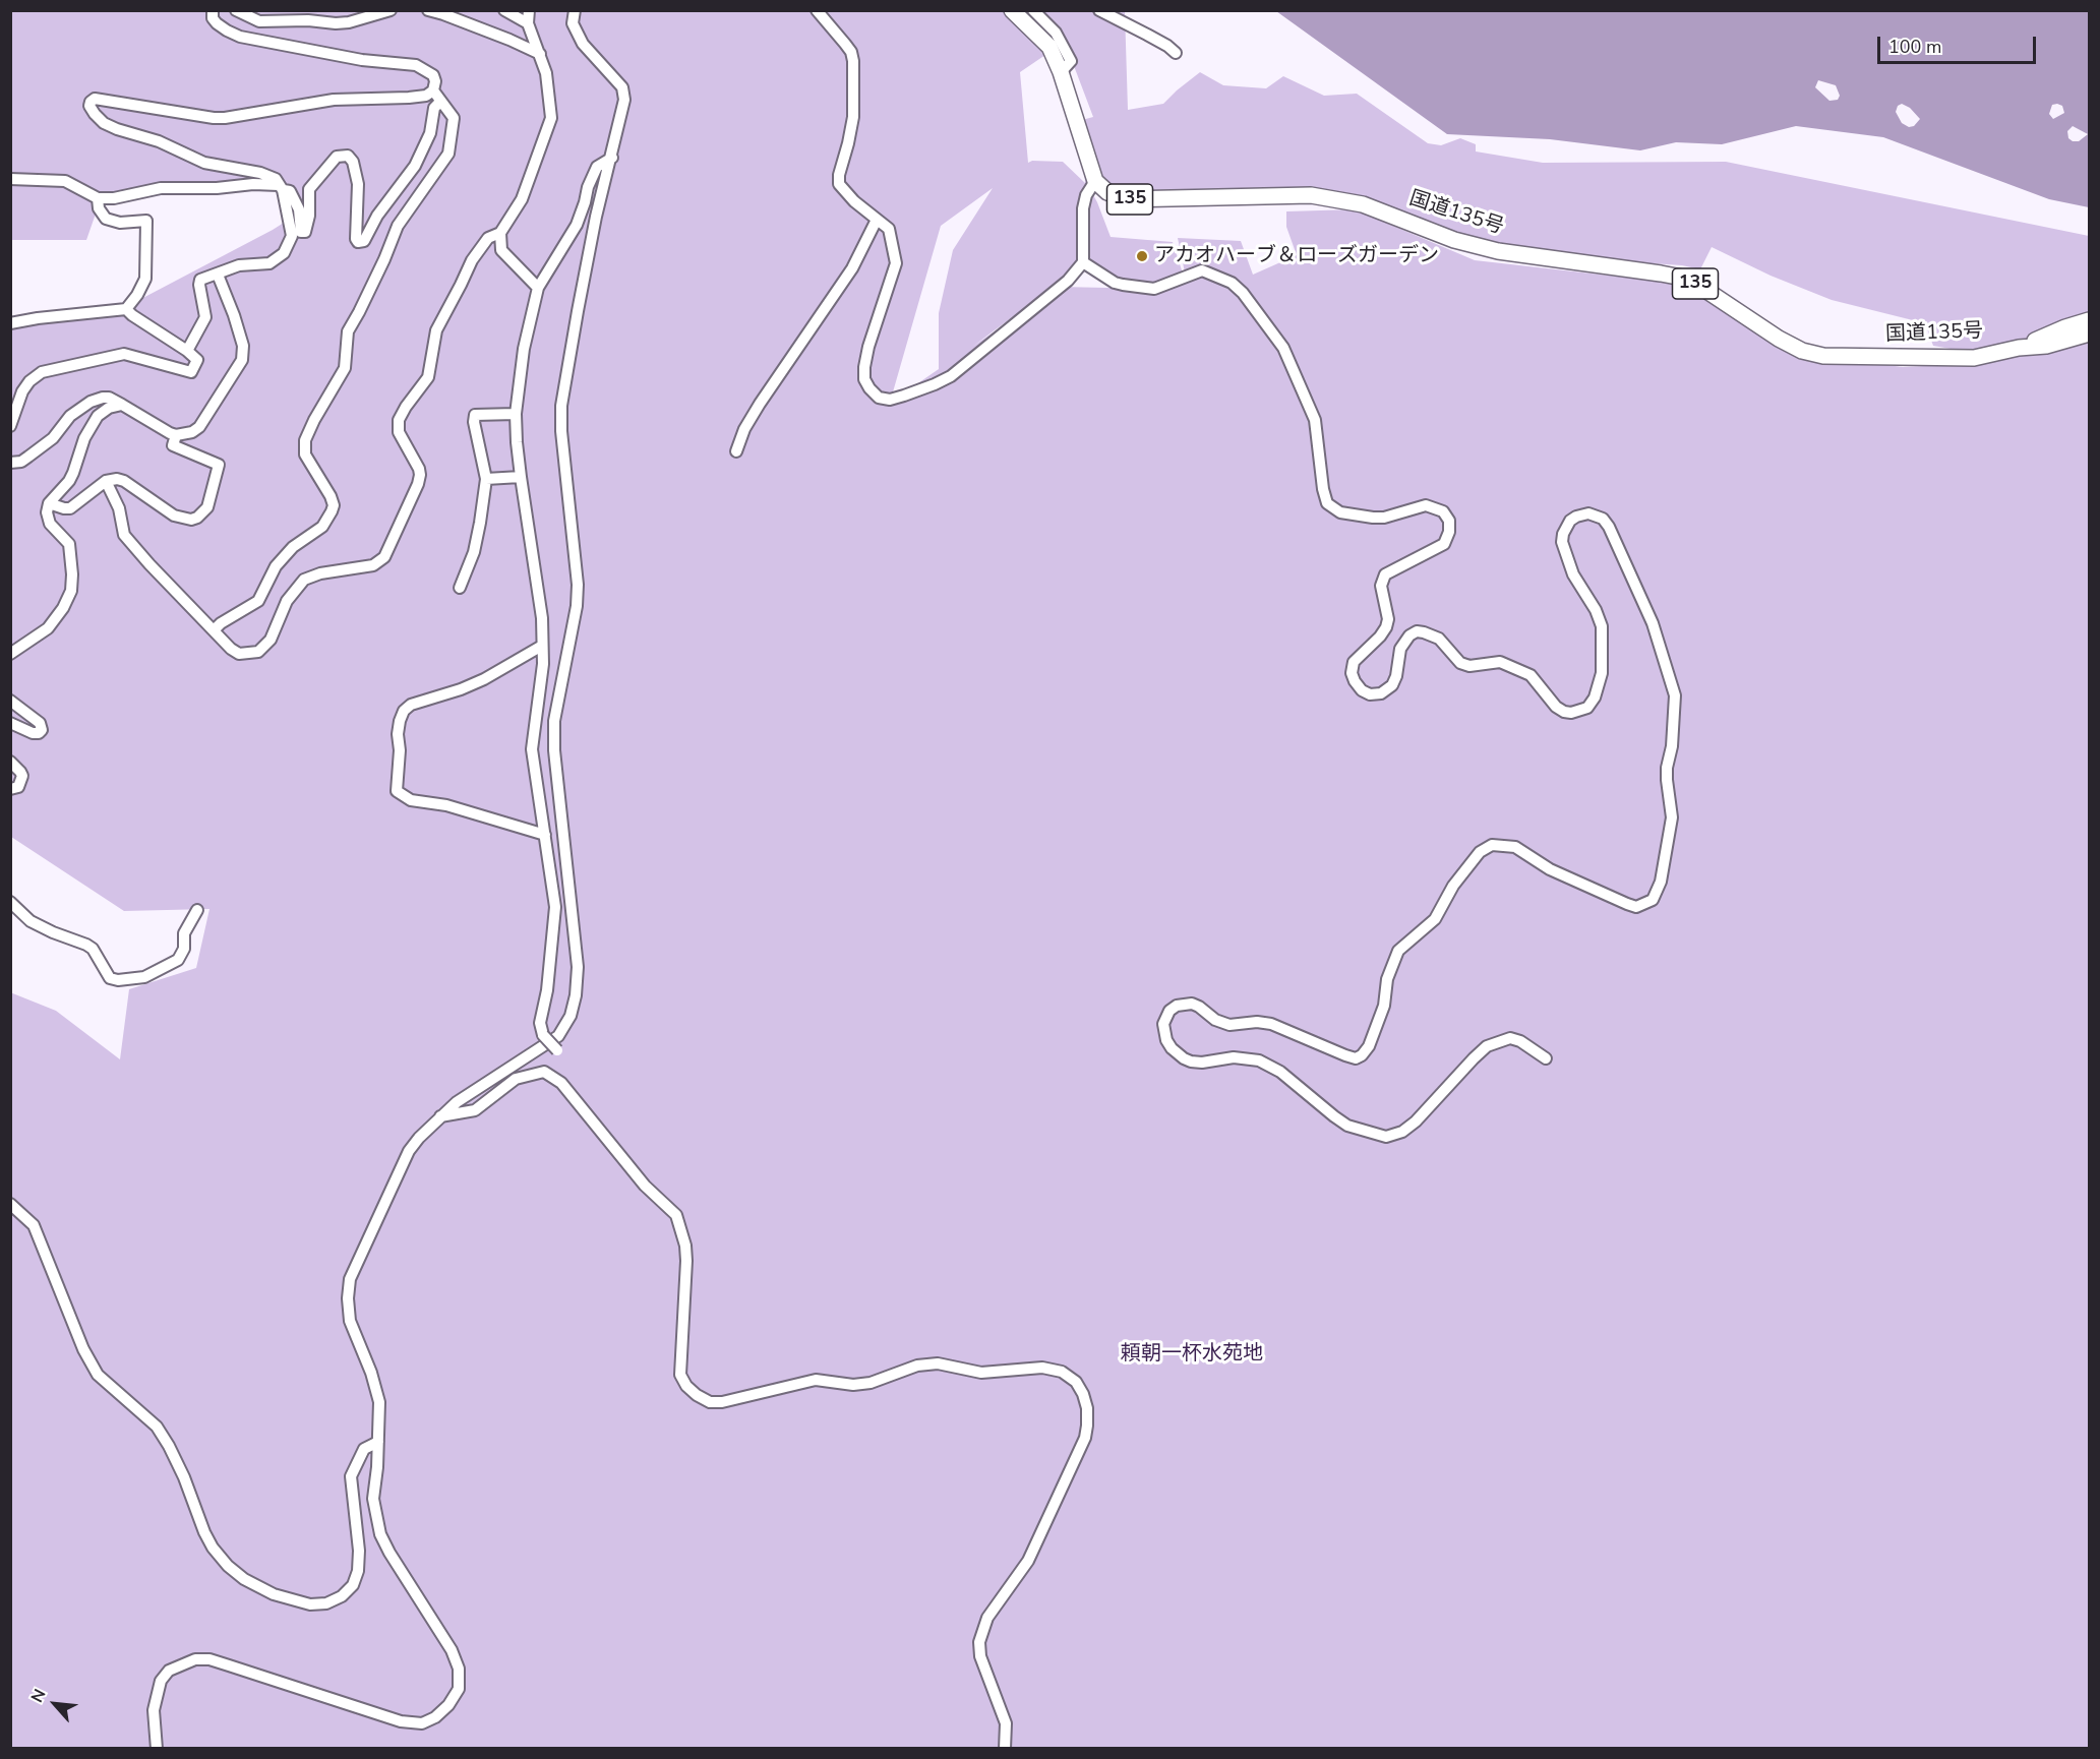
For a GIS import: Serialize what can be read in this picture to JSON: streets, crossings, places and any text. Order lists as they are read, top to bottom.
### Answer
{
  "streets": {
    "highway": ["135", "国道135号"]
  },
  "crossings": [
    ["135", "国道135号"]
  ],
  "parks": ["頼朝一杯水苑地"],
  "places": ["アカオハーブ＆ローズガーデン"],
  "scale_bar": "100 m",
  "north": "top left"
}
